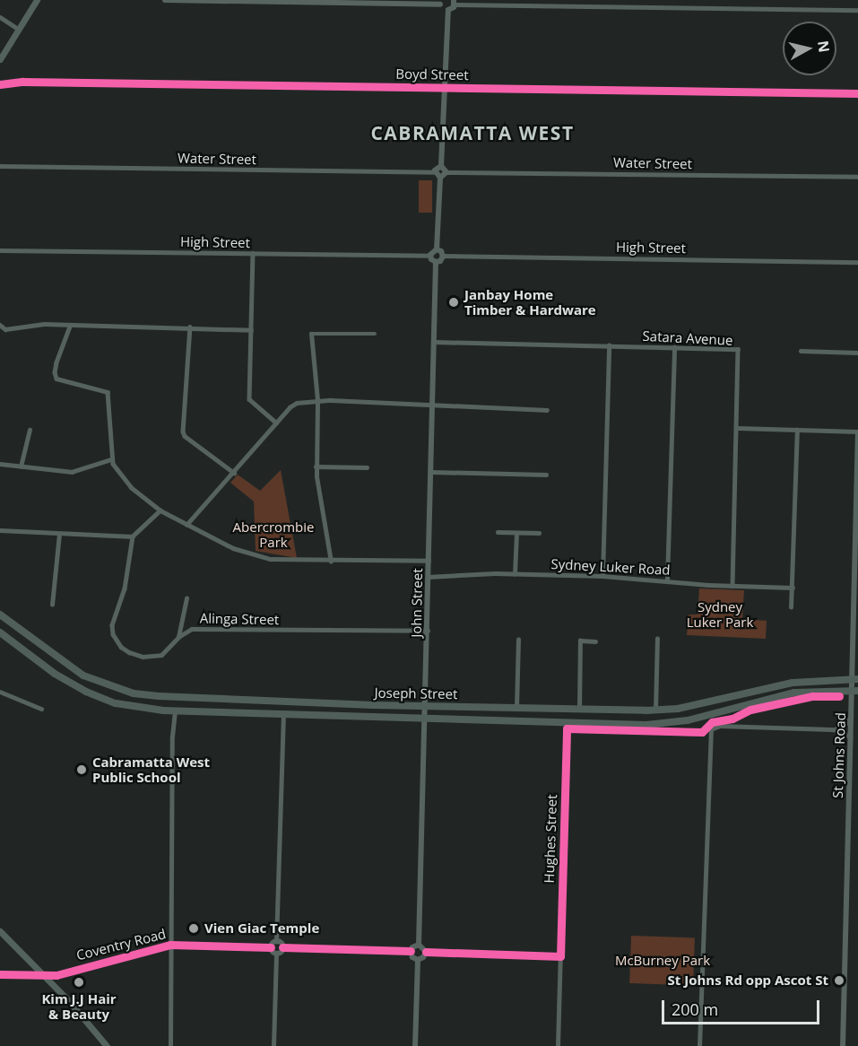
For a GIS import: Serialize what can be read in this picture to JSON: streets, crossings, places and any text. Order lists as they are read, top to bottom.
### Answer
{
  "streets": {
    "highway": ["Joseph Street"],
    "street": [
      "Boyd Street",
      "Water Street",
      "High Street",
      "Satara Avenue",
      "Sydney Luker Road",
      "John Street",
      "Alinga Street",
      "St Johns Road",
      "Hughes Street",
      "Coventry Road"
    ]
  },
  "crossings": [
    ["Satara Avenue", "Sydney Luker Road"],
    ["Satara Avenue", "John Street"],
    ["Sydney Luker Road", "John Street"],
    ["John Street", "Alinga Street"],
    ["John Street", "Joseph Street"],
    ["Joseph Street", "St Johns Road"],
    ["Joseph Street", "Hughes Street"]
  ],
  "districts": ["CABRAMATTA WEST"],
  "parks": ["Abercrombie Park", "Sydney Luker Park", "McBurney Park"],
  "places": [
    "Janbay Home Timber & Hardware",
    "Cabramatta West Public School",
    "Vien Giac Temple",
    "St Johns Rd opp Ascot St",
    "Kim J.J Hair & Beauty"
  ],
  "scale_bar": "200 m",
  "north": "right"
}
